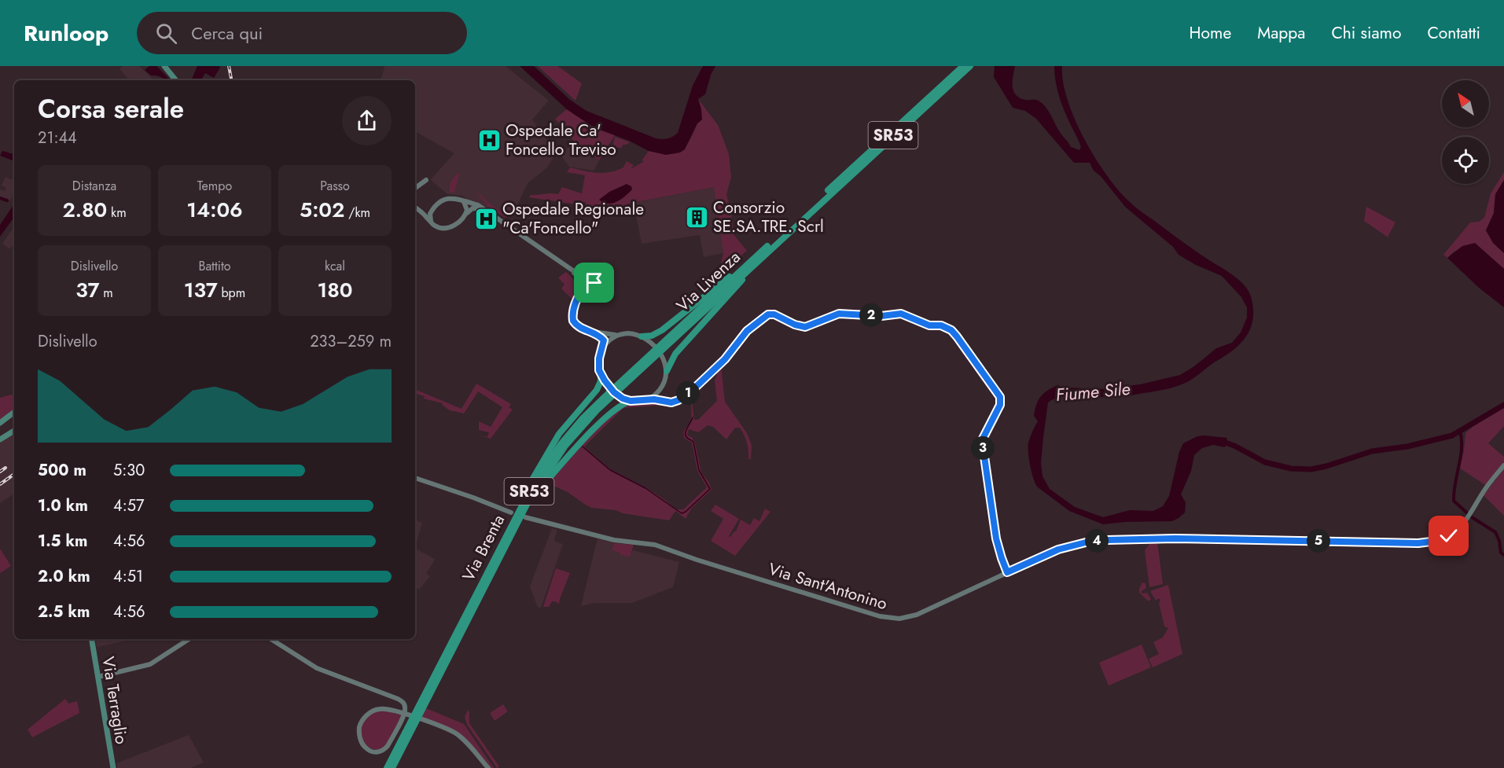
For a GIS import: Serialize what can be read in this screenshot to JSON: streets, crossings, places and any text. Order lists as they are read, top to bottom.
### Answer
{
  "streets": {
    "highway": ["SR53", "Via Livenza", "Via Brenta"],
    "main road": ["Via Terraglio"],
    "street": ["Via Sant'Antonino"]
  },
  "crossings": [
    ["Via Livenza", "Via Brenta"]
  ],
  "water": ["Fiume Sile"],
  "places": {
    "hospital": ["Ospedale Ca' Foncello Treviso", "Ospedale Regionale \"Ca'Foncello\""],
    "building": ["Consorzio SE.SA.TRE. Scrl"]
  },
  "north": "top left",
  "page": {
    "header": "Runloop",
    "search": "Cerca qui",
    "nav": [
      "Home",
      "Mappa",
      "Chi siamo",
      "Contatti"
    ],
    "heading": ["Corsa serale", "21:44"],
    "stats": [
      ["Distanza", "2.80 km"],
      ["Tempo", "14:06"],
      ["Passo", "5:02 /km"],
      ["Dislivello", "37 m"],
      ["Battito", "137 bpm"],
      ["kcal", "180"]
    ],
    "pins": [
      "2",
      "1",
      "3",
      "4",
      "5"
    ],
    "chart": ["Dislivello", "233–259 m"],
    "list": [
      {
        "name": "500 m",
        "note": "5:30"
      },
      {
        "name": "1.0 km",
        "note": "4:57"
      },
      {
        "name": "1.5 km",
        "note": "4:56"
      },
      {
        "name": "2.0 km",
        "note": "4:51"
      },
      {
        "name": "2.5 km",
        "note": "4:56"
      }
    ]
  }
}
